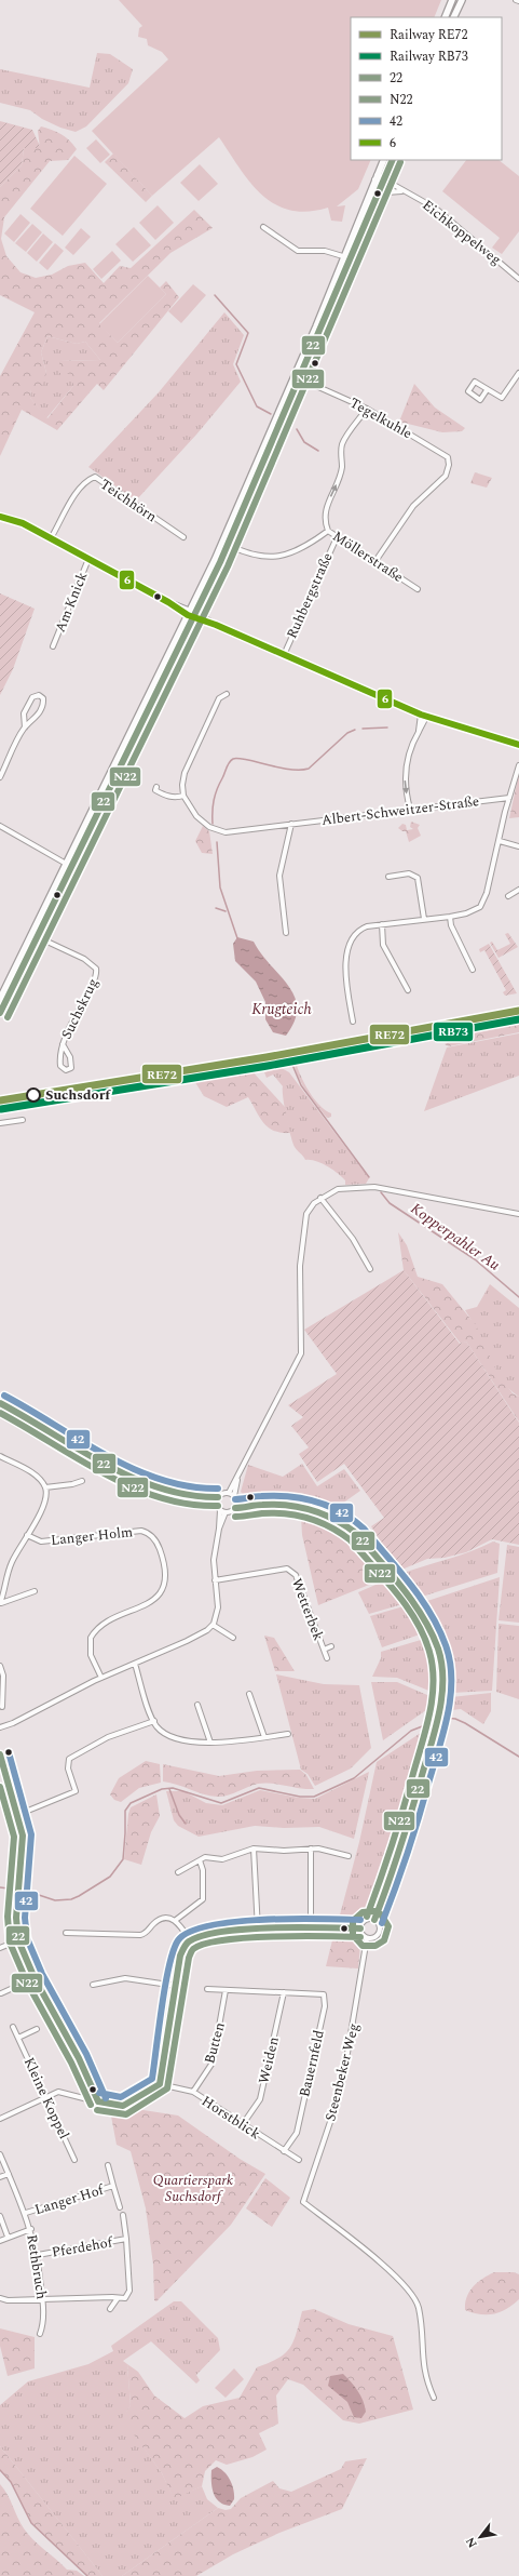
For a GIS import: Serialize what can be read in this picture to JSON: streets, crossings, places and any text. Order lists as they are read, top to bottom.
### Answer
{
  "streets": {
    "street": [
      "Eichkoppelweg",
      "Tegelkuhle",
      "Teichhörn",
      "Möllerstraße",
      "Ruhbergstraße",
      "Am Knick",
      "Albert-Schweitzer-Straße",
      "Suchskrug",
      "Langer Holm",
      "Wetterbek",
      "Butten",
      "Weiden",
      "Bauernfeld",
      "Steenbeker Weg",
      "Kleine Koppel",
      "Horstblick",
      "Langer Hof",
      "Pferdehof",
      "Rethbruch"
    ]
  },
  "crossings": [
    ["Tegelkuhle", "Möllerstraße"],
    ["Möllerstraße", "Ruhbergstraße"],
    ["Butten", "Horstblick"],
    ["Weiden", "Bauernfeld"],
    ["Weiden", "Horstblick"],
    ["Bauernfeld", "Horstblick"],
    ["Langer Hof", "Rethbruch"],
    ["Pferdehof", "Rethbruch"]
  ],
  "water": ["Krugteich", "Kopperpahler Au"],
  "parks": ["Quartierspark Suchsdorf"],
  "places": ["Suchsdorf"],
  "lines": [
    "transit line 22",
    "transit line N22",
    "transit line 6",
    "rail line RE72",
    "rail line RB73",
    "transit line 42"
  ],
  "legend": [
    "Railway RE72",
    "Railway RB73",
    "22",
    "N22",
    "42",
    "6"
  ],
  "north": "bottom left"
}
